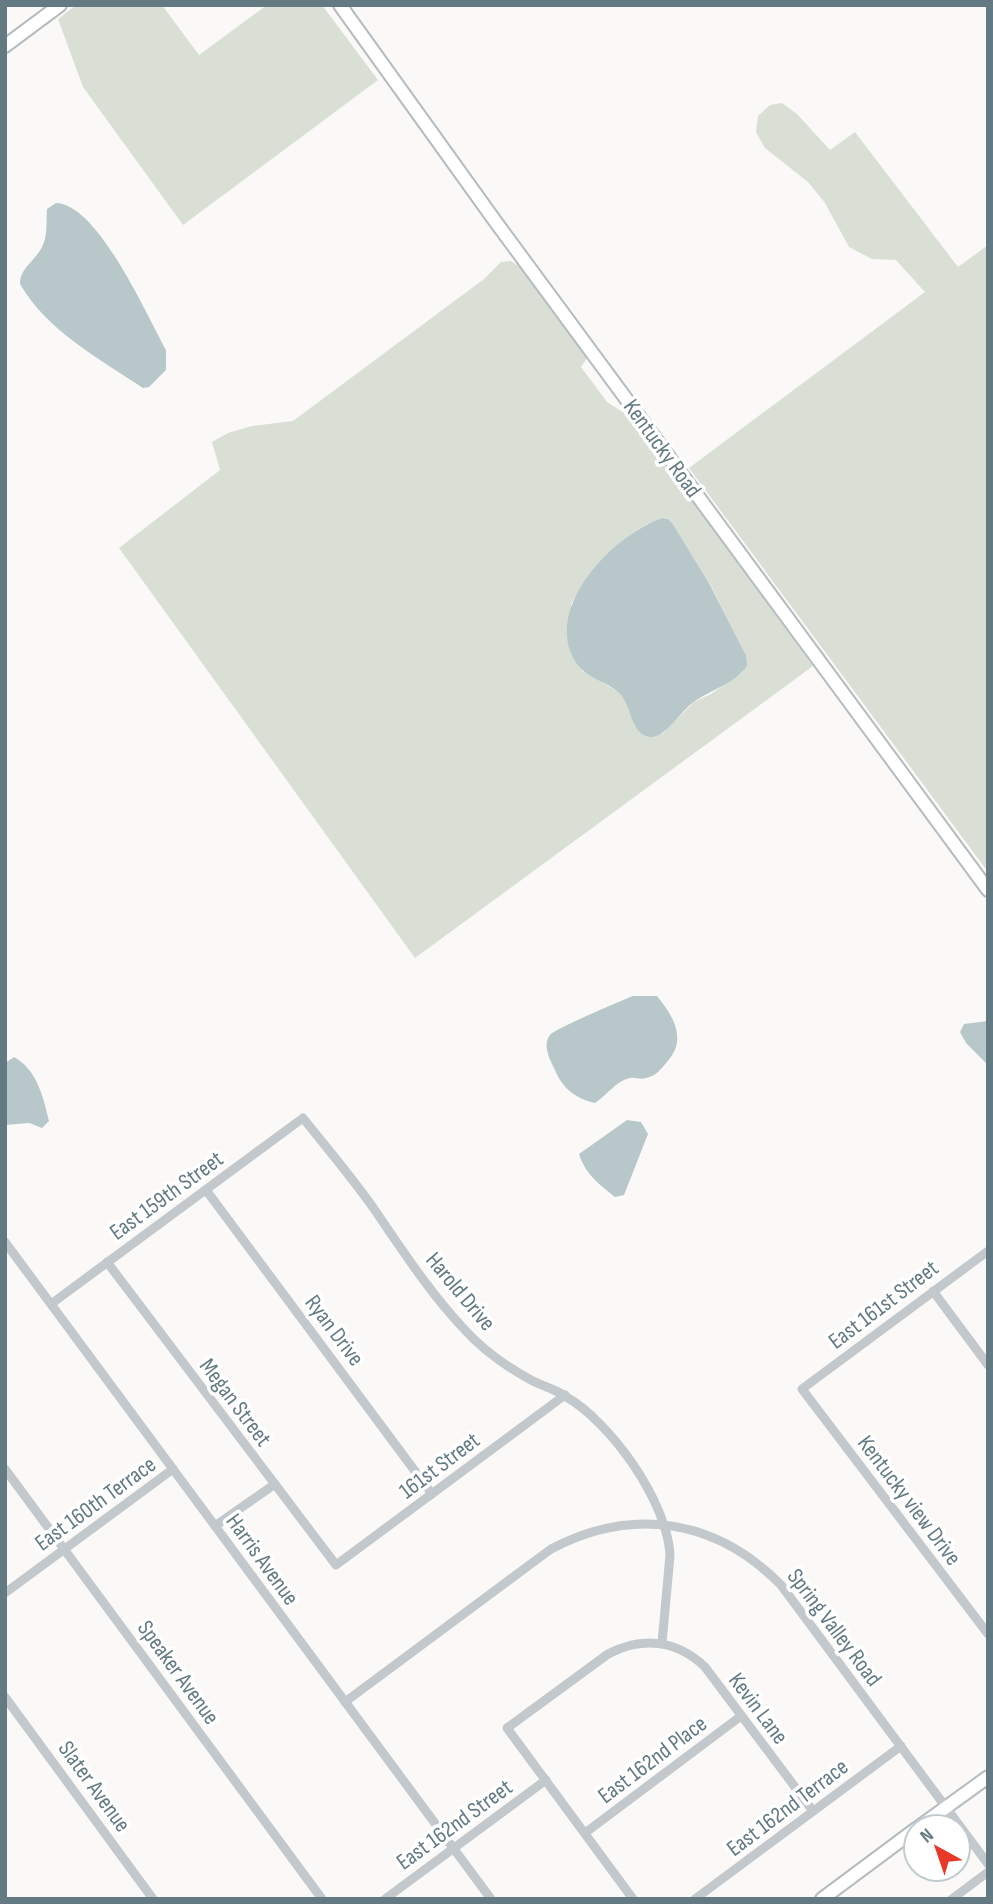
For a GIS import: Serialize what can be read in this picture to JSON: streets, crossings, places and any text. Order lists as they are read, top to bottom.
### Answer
{
  "streets": {
    "street": [
      "Kentucky Road",
      "East 159th Street",
      "Harold Drive",
      "East 161st Street",
      "Ryan Drive",
      "Megan Street",
      "161st Street",
      "Kentucky view Drive",
      "East 160th Terrace",
      "Harris Avenue",
      "Spring Valley Road",
      "Speaker Avenue",
      "Kevin Lane",
      "East 162nd Place",
      "Slater Avenue",
      "East 162nd Terrace",
      "East 162nd Street"
    ]
  },
  "crossings": [
    ["East 159th Street", "Harold Drive"],
    ["East 159th Street", "Ryan Drive"],
    ["East 159th Street", "Megan Street"],
    ["East 159th Street", "Harris Avenue"],
    ["Harold Drive", "161st Street"],
    ["Harold Drive", "Spring Valley Road"],
    ["East 161st Street", "Kentucky view Drive"],
    ["Ryan Drive", "161st Street"],
    ["Megan Street", "161st Street"],
    ["East 160th Terrace", "Harris Avenue"],
    ["East 160th Terrace", "Speaker Avenue"],
    ["Harris Avenue", "Spring Valley Road"],
    ["Harris Avenue", "East 162nd Street"],
    ["Spring Valley Road", "East 162nd Terrace"],
    ["Kevin Lane", "East 162nd Place"],
    ["Kevin Lane", "East 162nd Terrace"],
    ["Kevin Lane", "East 162nd Street"]
  ],
  "north": "top left"
}
